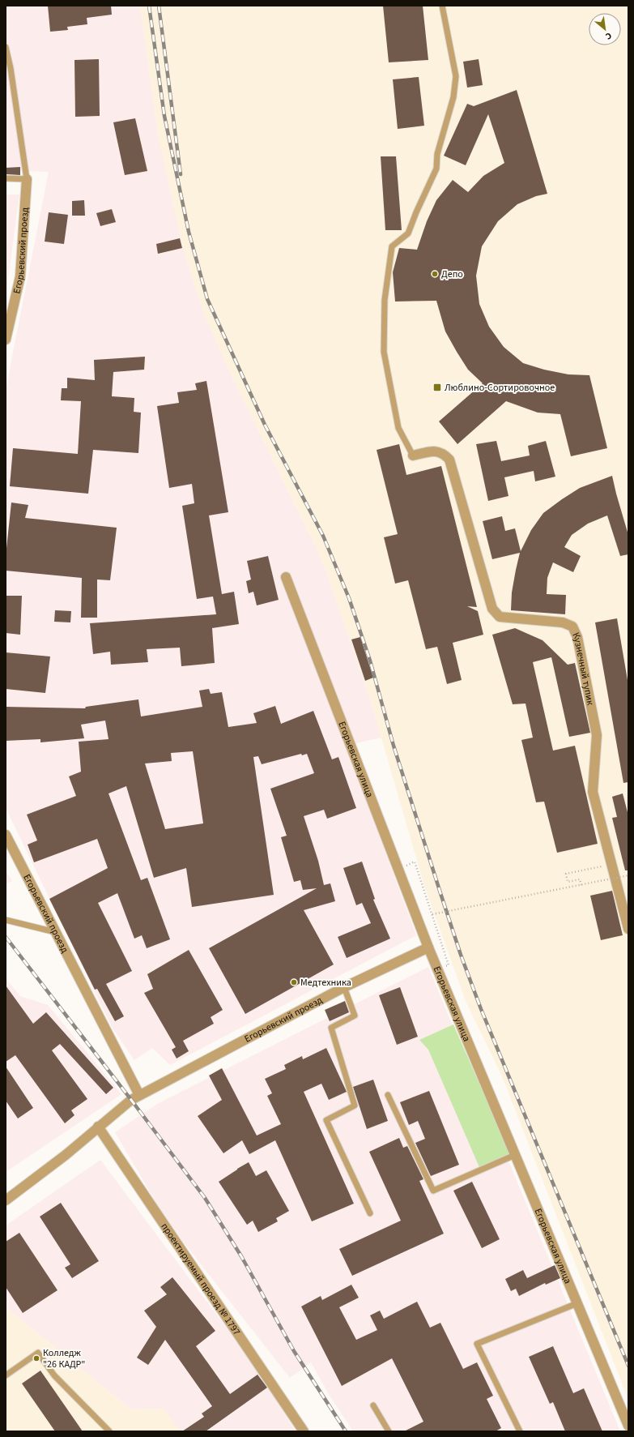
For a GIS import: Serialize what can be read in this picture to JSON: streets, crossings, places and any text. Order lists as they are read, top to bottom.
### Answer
{
  "streets": {
    "street": [
      "Егорьевский проезд",
      "Кузнечный тупик",
      "Егорьевская улица",
      "проектируемый проезд № 1797"
    ]
  },
  "crossings": [
    ["Егорьевский проезд", "Егорьевская улица"],
    ["Егорьевский проезд", "проектируемый проезд № 1797"]
  ],
  "places": {
    "other": ["Депо", "Медтехника", "Колледж \"26 КАДР\""],
    "transit": ["Люблино-Сортировочное"]
  },
  "north": "bottom right"
}
